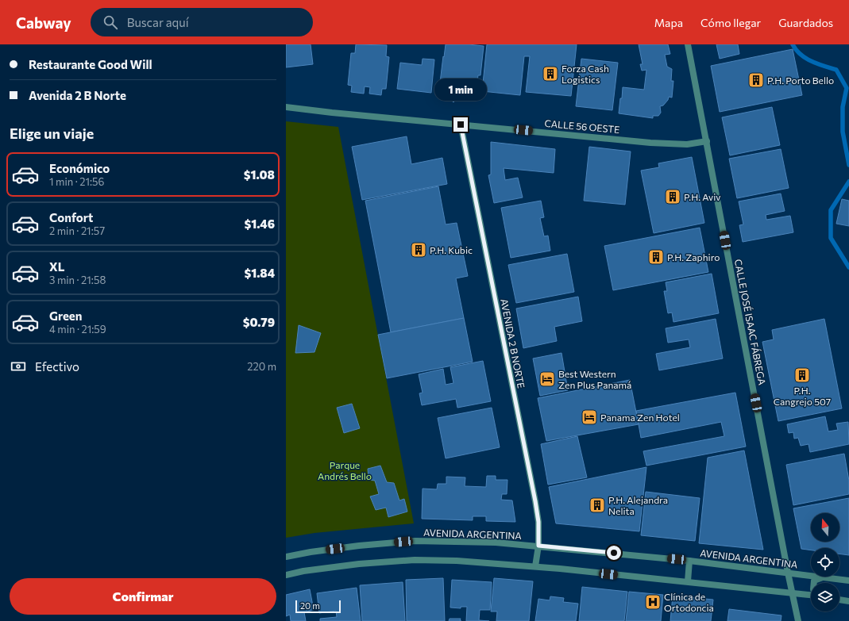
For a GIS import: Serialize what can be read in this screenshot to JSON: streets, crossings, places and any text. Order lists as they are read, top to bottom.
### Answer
{
  "streets": {
    "street": [
      "CALLE 56 OESTE",
      "CALLE JOSÉ ISAAC FÁBREGA",
      "AVENIDA 2 B NORTE",
      "AVENIDA ARGENTINA"
    ]
  },
  "crossings": [
    ["CALLE 56 OESTE", "CALLE JOSÉ ISAAC FÁBREGA"],
    ["CALLE 56 OESTE", "AVENIDA 2 B NORTE"],
    ["CALLE JOSÉ ISAAC FÁBREGA", "AVENIDA ARGENTINA"],
    ["AVENIDA 2 B NORTE", "AVENIDA ARGENTINA"]
  ],
  "parks": ["Parque Andrés Bello"],
  "places": {
    "building": [
      "Forza Cash Logistics",
      "P.H. Porto Bello",
      "P.H. Aviv",
      "P.H. Kubic",
      "P.H. Zaphiro",
      "P.H. Cangrejo 507",
      "P.H. Alejandra Nelita"
    ],
    "hotel": ["Best Western Zen Plus Panamá", "Panama Zen Hotel"],
    "hospital": ["Clínica de Ortodoncia"]
  },
  "scale_bar": "20 m",
  "north": "top",
  "page": {
    "header": "Cabway",
    "search": "Buscar aquí",
    "nav": ["Mapa", "Cómo llegar", "Guardados"],
    "banner": ["Restaurante Good Will", "Avenida 2 B Norte"],
    "bubble": "1 min",
    "heading": "Elige un viaje",
    "list": [
      {
        "name": "Económico",
        "note": "1 min · 21:56",
        "value": "$1.08"
      },
      {
        "name": "Confort",
        "note": "2 min · 21:57",
        "value": "$1.46"
      },
      {
        "name": "XL",
        "note": "3 min · 21:58",
        "value": "$1.84"
      },
      {
        "name": "Green",
        "note": "4 min · 21:59",
        "value": "$0.79"
      }
    ],
    "pay": ["Efectivo", "220 m"],
    "buttons": "Confirmar",
    "scale": "20 m"
  }
}
